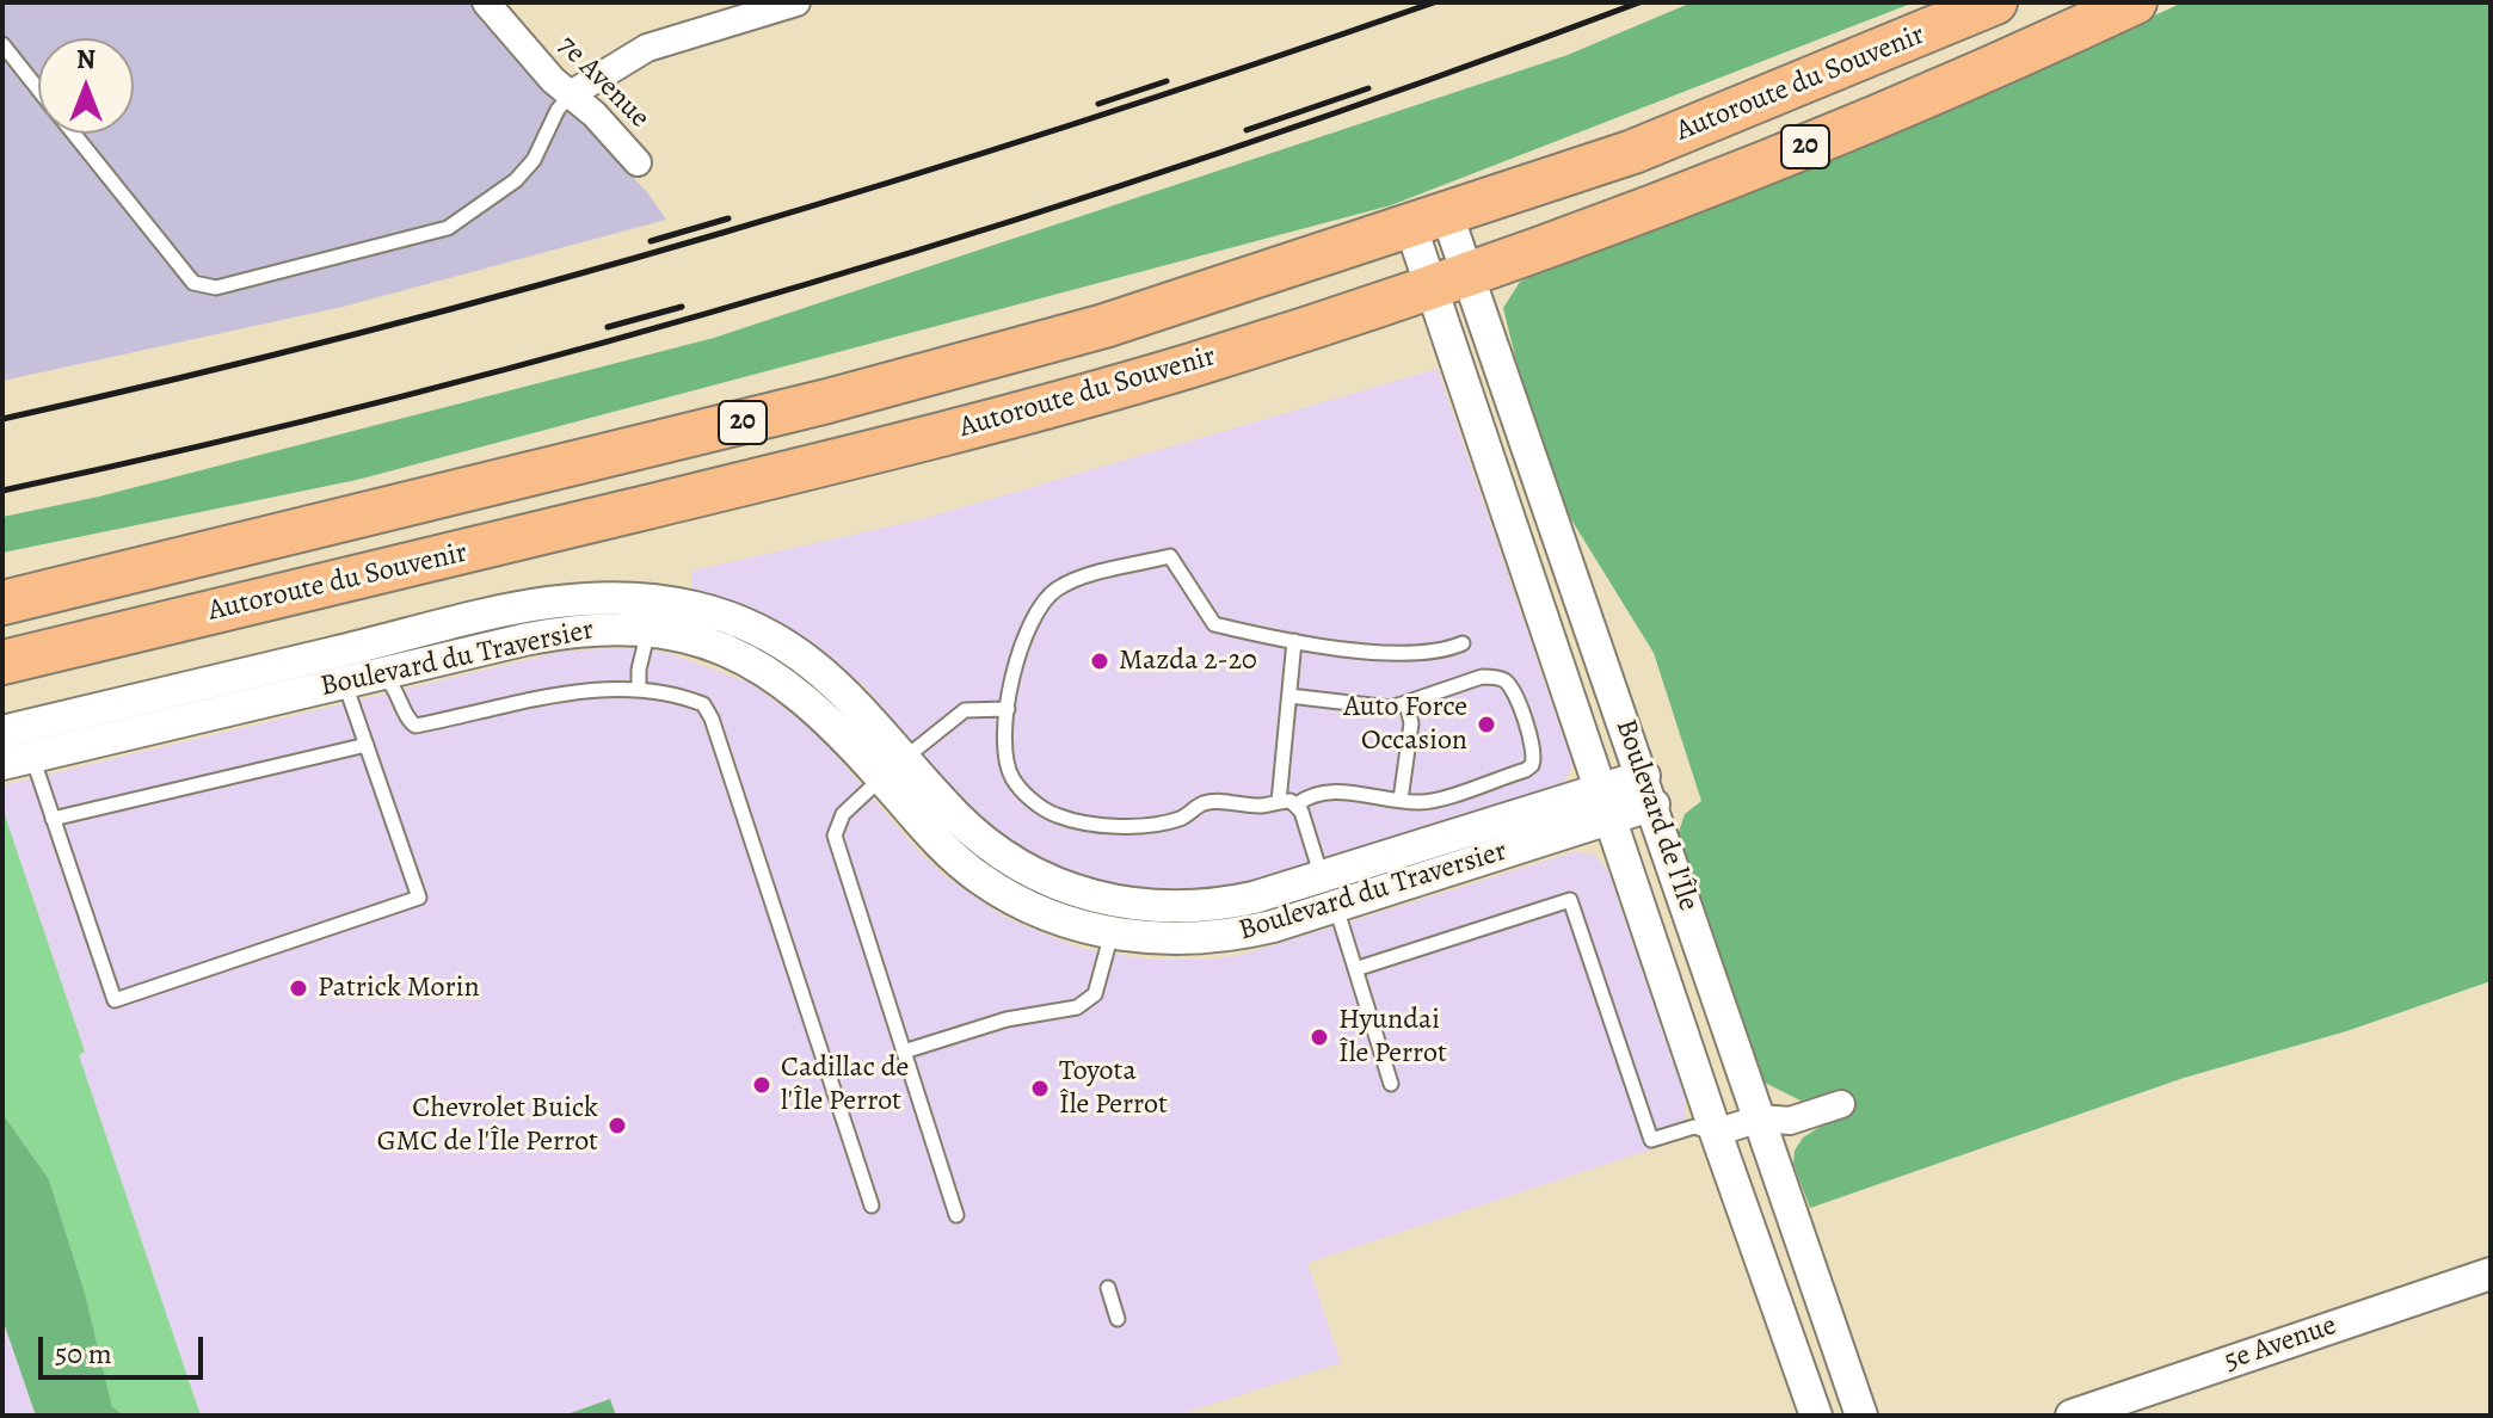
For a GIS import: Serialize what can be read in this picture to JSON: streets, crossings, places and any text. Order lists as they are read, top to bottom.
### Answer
{
  "streets": {
    "highway": ["Autoroute du Souvenir", "20"],
    "street": [
      "7e Avenue",
      "Boulevard du Traversier",
      "Boulevard de l'Île",
      "5e Avenue"
    ]
  },
  "crossings": [
    ["Autoroute du Souvenir", "Boulevard de l'Île"],
    ["Boulevard du Traversier", "Boulevard de l'Île"]
  ],
  "places": [
    "Mazda 2-20",
    "Auto Force Occasion",
    "Patrick Morin",
    "Hyundai Île Perrot",
    "Cadillac de l'Île Perrot",
    "Toyota Île Perrot",
    "Chevrolet Buick GMC de l'Île Perrot"
  ],
  "scale_bar": "50 m",
  "north": "top"
}
